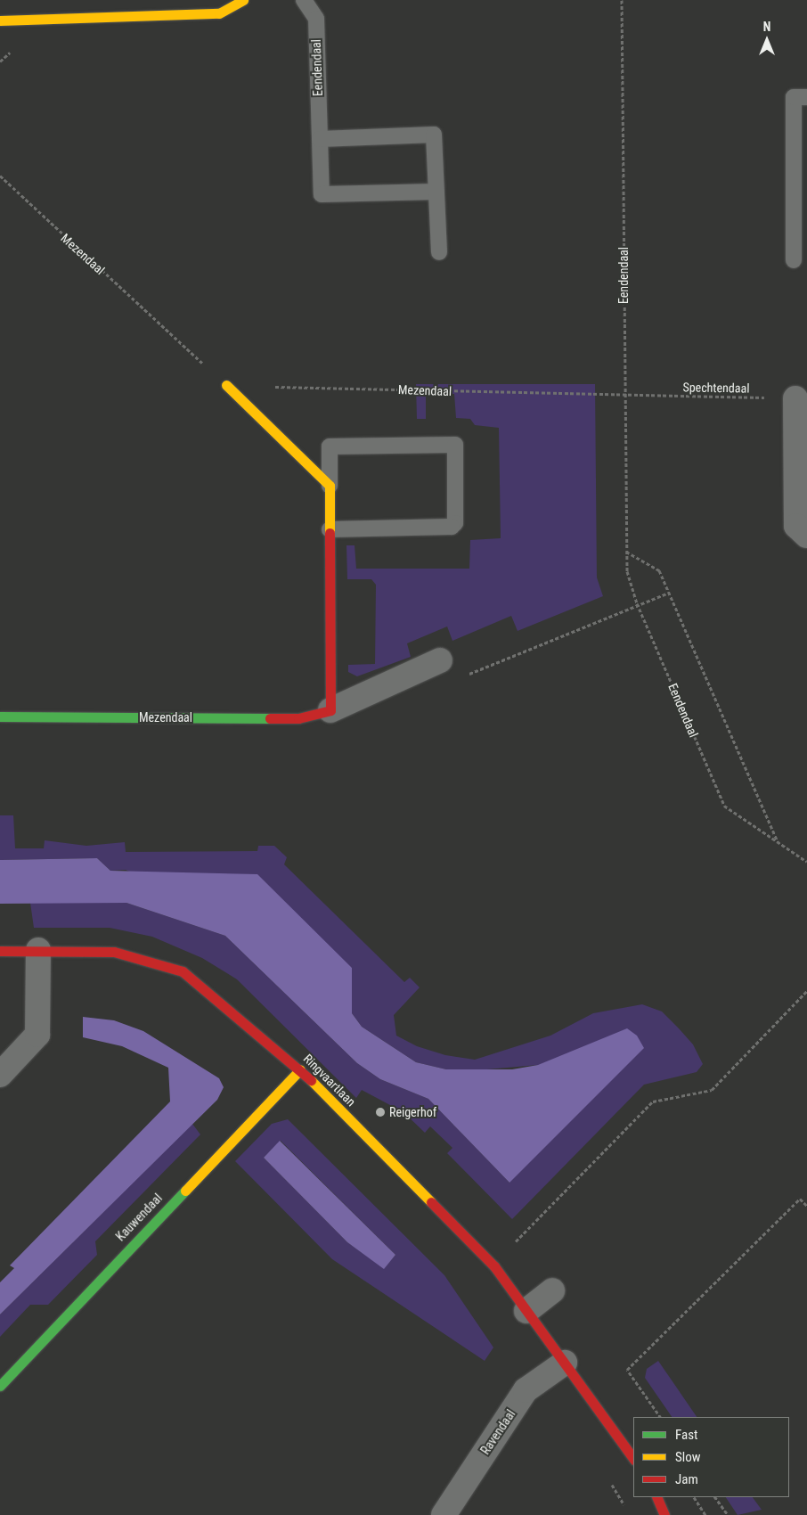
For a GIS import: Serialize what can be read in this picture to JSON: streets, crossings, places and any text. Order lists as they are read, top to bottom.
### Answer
{
  "streets": {
    "street": [
      "Mezendaal",
      "Ringvaartlaan",
      "Kauwendaal",
      "Ravendaal"
    ],
    "lane": ["Eendendaal"],
    "path": ["Spechtendaal"]
  },
  "crossings": [
    ["Eendendaal", "Mezendaal"],
    ["Eendendaal", "Spechtendaal"],
    ["Mezendaal", "Spechtendaal"],
    ["Ringvaartlaan", "Kauwendaal"],
    ["Ringvaartlaan", "Ravendaal"]
  ],
  "places": ["Reigerhof"],
  "legend": ["Fast", "Slow", "Jam"],
  "north": "top"
}
